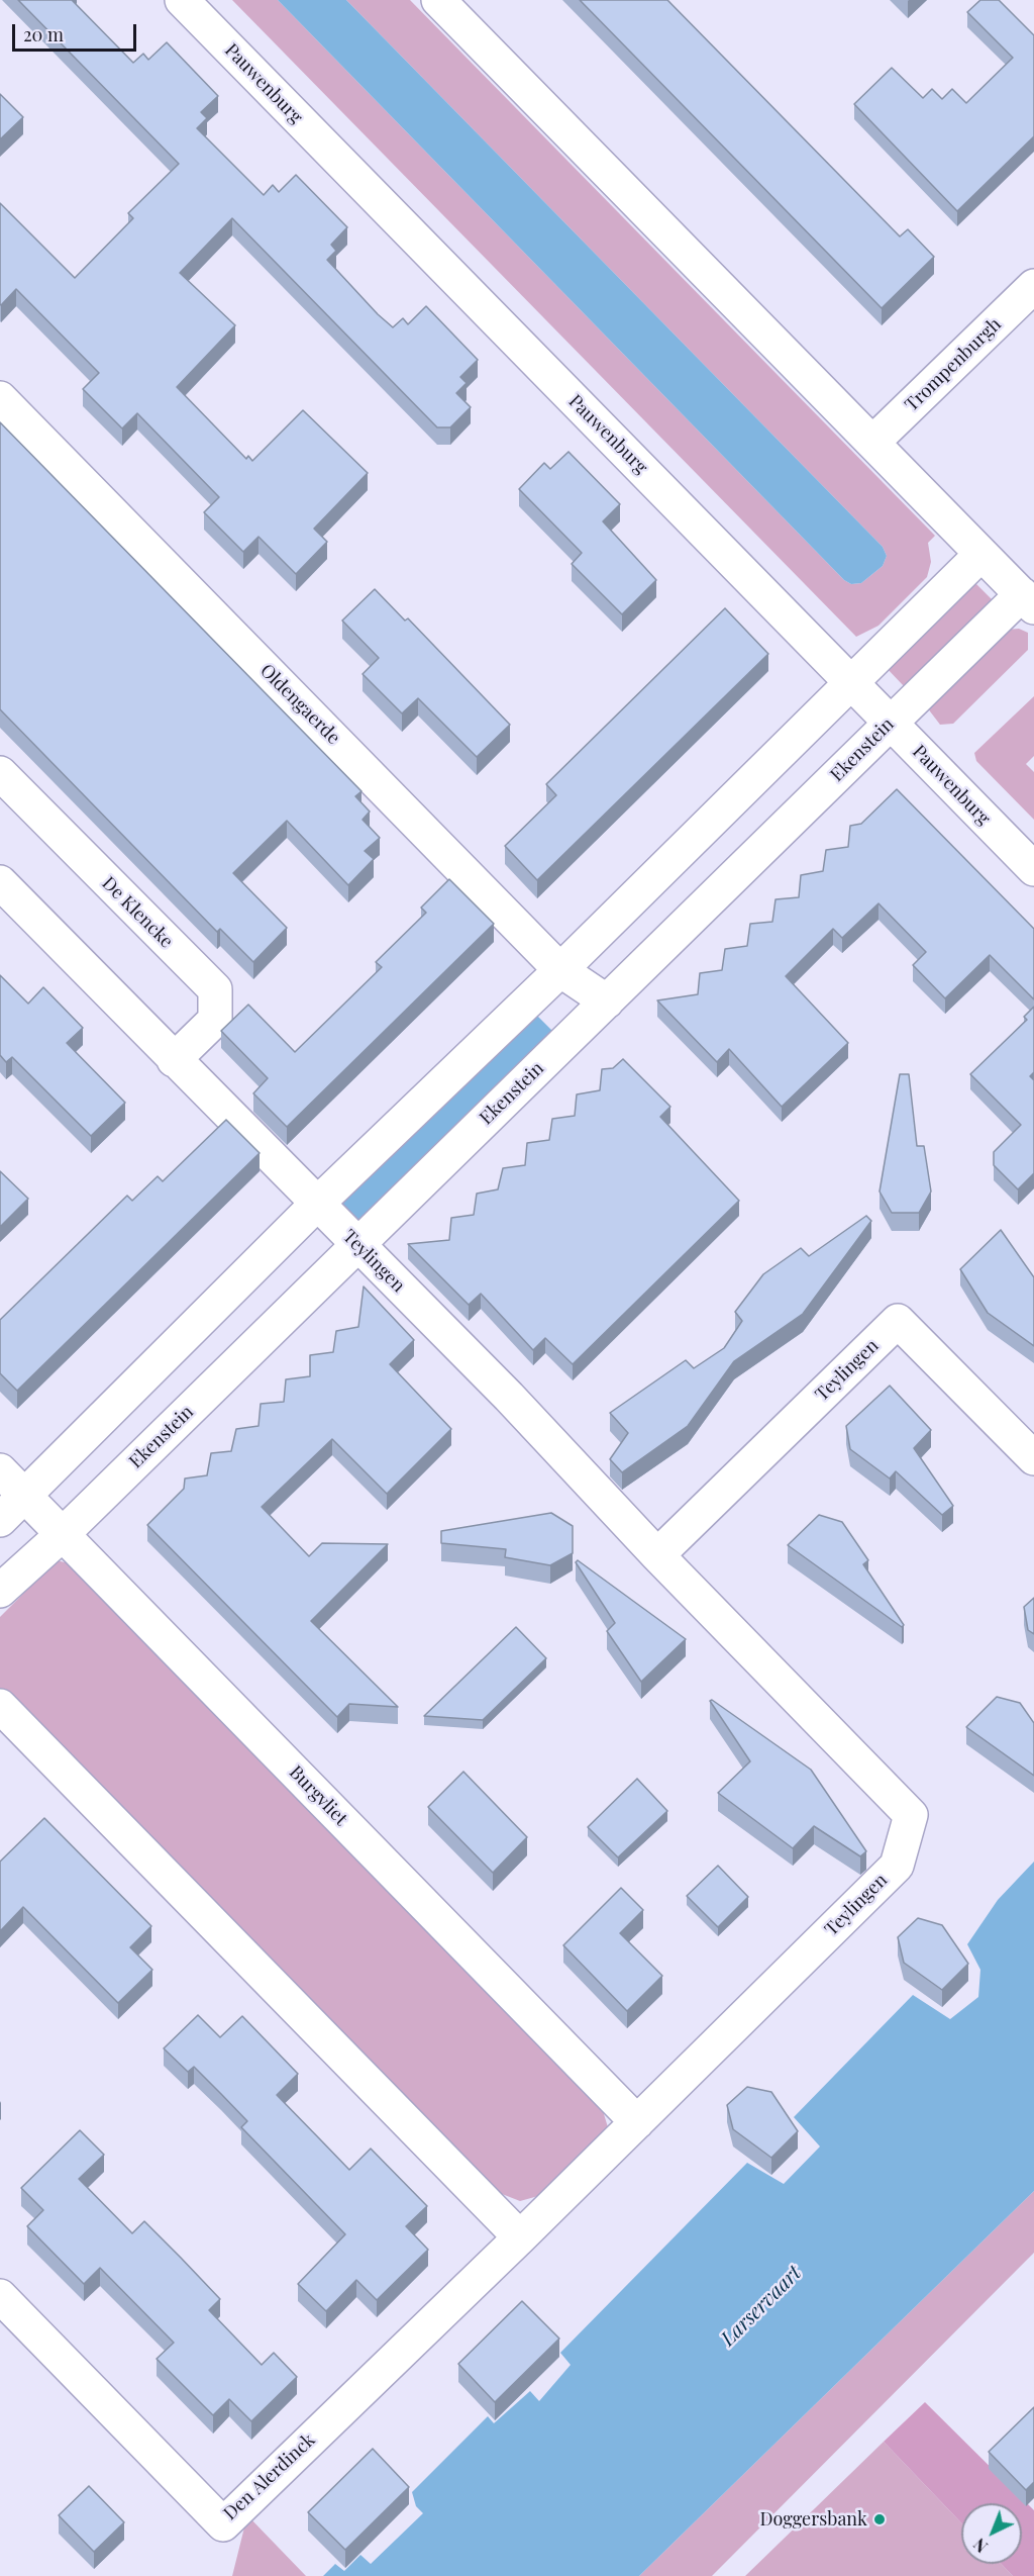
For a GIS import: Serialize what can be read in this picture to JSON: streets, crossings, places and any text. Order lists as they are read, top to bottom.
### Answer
{
  "streets": {
    "street": [
      "Pauwenburg",
      "Trompenburgh",
      "Oldengaerde",
      "Ekenstein",
      "De Klencke",
      "Teylingen",
      "Burgvliet",
      "Den Alerdinck"
    ]
  },
  "crossings": [
    ["Pauwenburg", "Ekenstein"],
    ["Oldengaerde", "Ekenstein"],
    ["Ekenstein", "Teylingen"],
    ["Ekenstein", "Burgvliet"],
    ["Teylingen", "Burgvliet"],
    ["Teylingen", "Den Alerdinck"]
  ],
  "water": ["Larservaart"],
  "places": ["Doggersbank"],
  "scale_bar": "20 m",
  "north": "bottom left"
}
